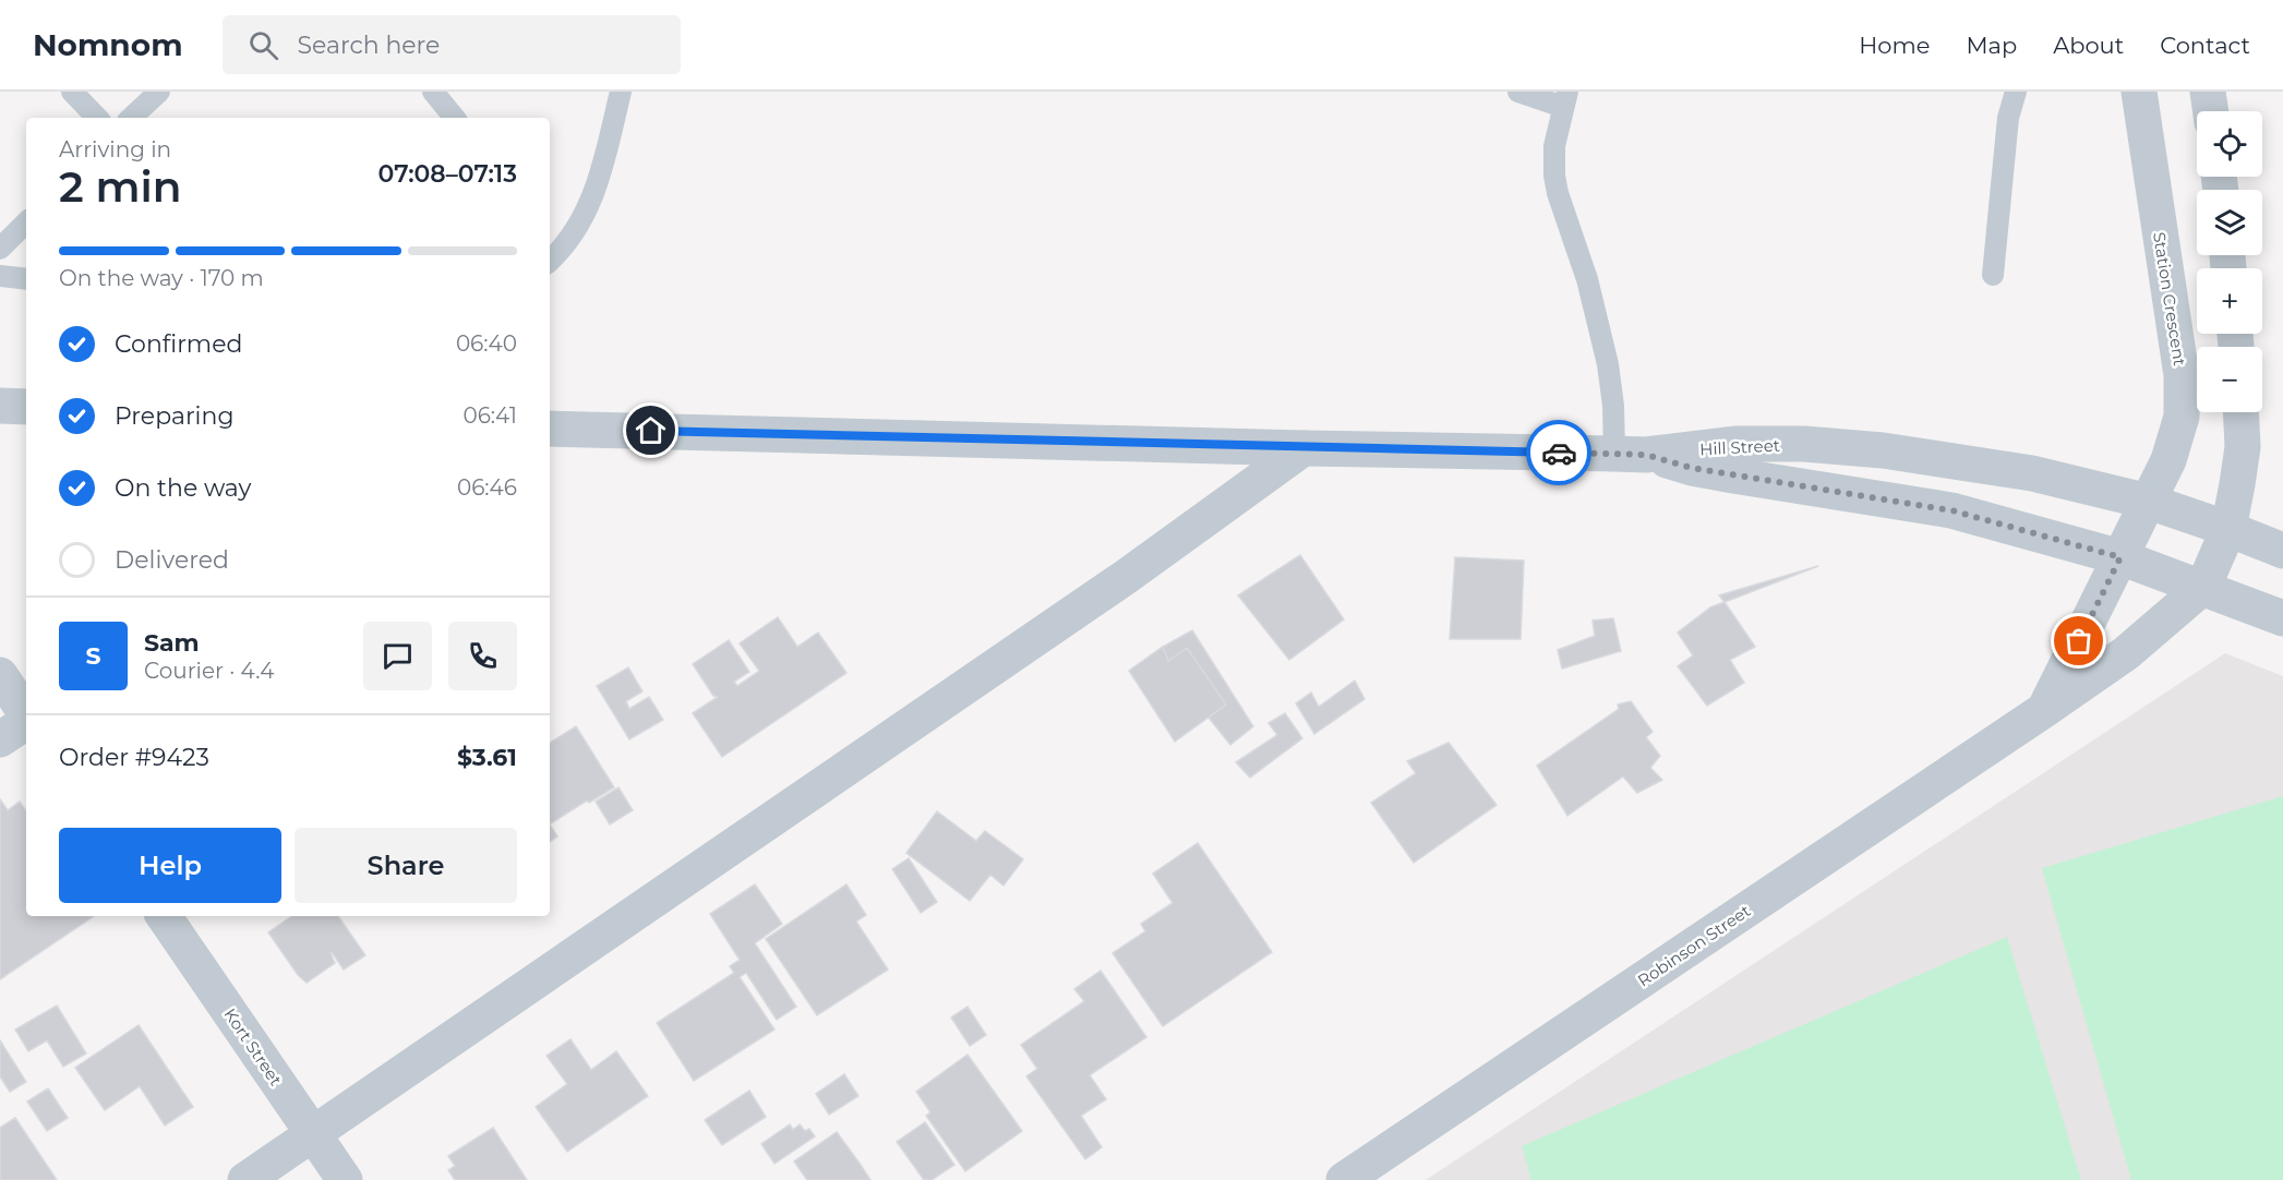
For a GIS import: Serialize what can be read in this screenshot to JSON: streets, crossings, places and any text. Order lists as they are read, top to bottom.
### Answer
{
  "streets": {
    "street": [
      "Station Crescent",
      "Hill Street",
      "Robinson Street",
      "Kort Street"
    ]
  },
  "crossings": [
    ["Station Crescent", "Hill Street"],
    ["Station Crescent", "Robinson Street"],
    ["Hill Street", "Robinson Street"]
  ],
  "page": {
    "header": "Nomnom",
    "search": "Search here",
    "nav": [
      "Home",
      "Map",
      "About",
      "Contact"
    ],
    "map_buttons": ["+", "−"],
    "heading": ["2 min", "Arriving in", "07:08–07:13"],
    "panel": [
      "Sam",
      "Courier · 4.4",
      "Order #9423",
      "$3.61"
    ],
    "bar": "On the way · 170 m",
    "list": [
      ["Confirmed", "06:40"],
      ["Preparing", "06:41"],
      ["On the way", "06:46"],
      "Delivered"
    ],
    "round": "S",
    "buttons": ["Help", "Share"]
  }
}
